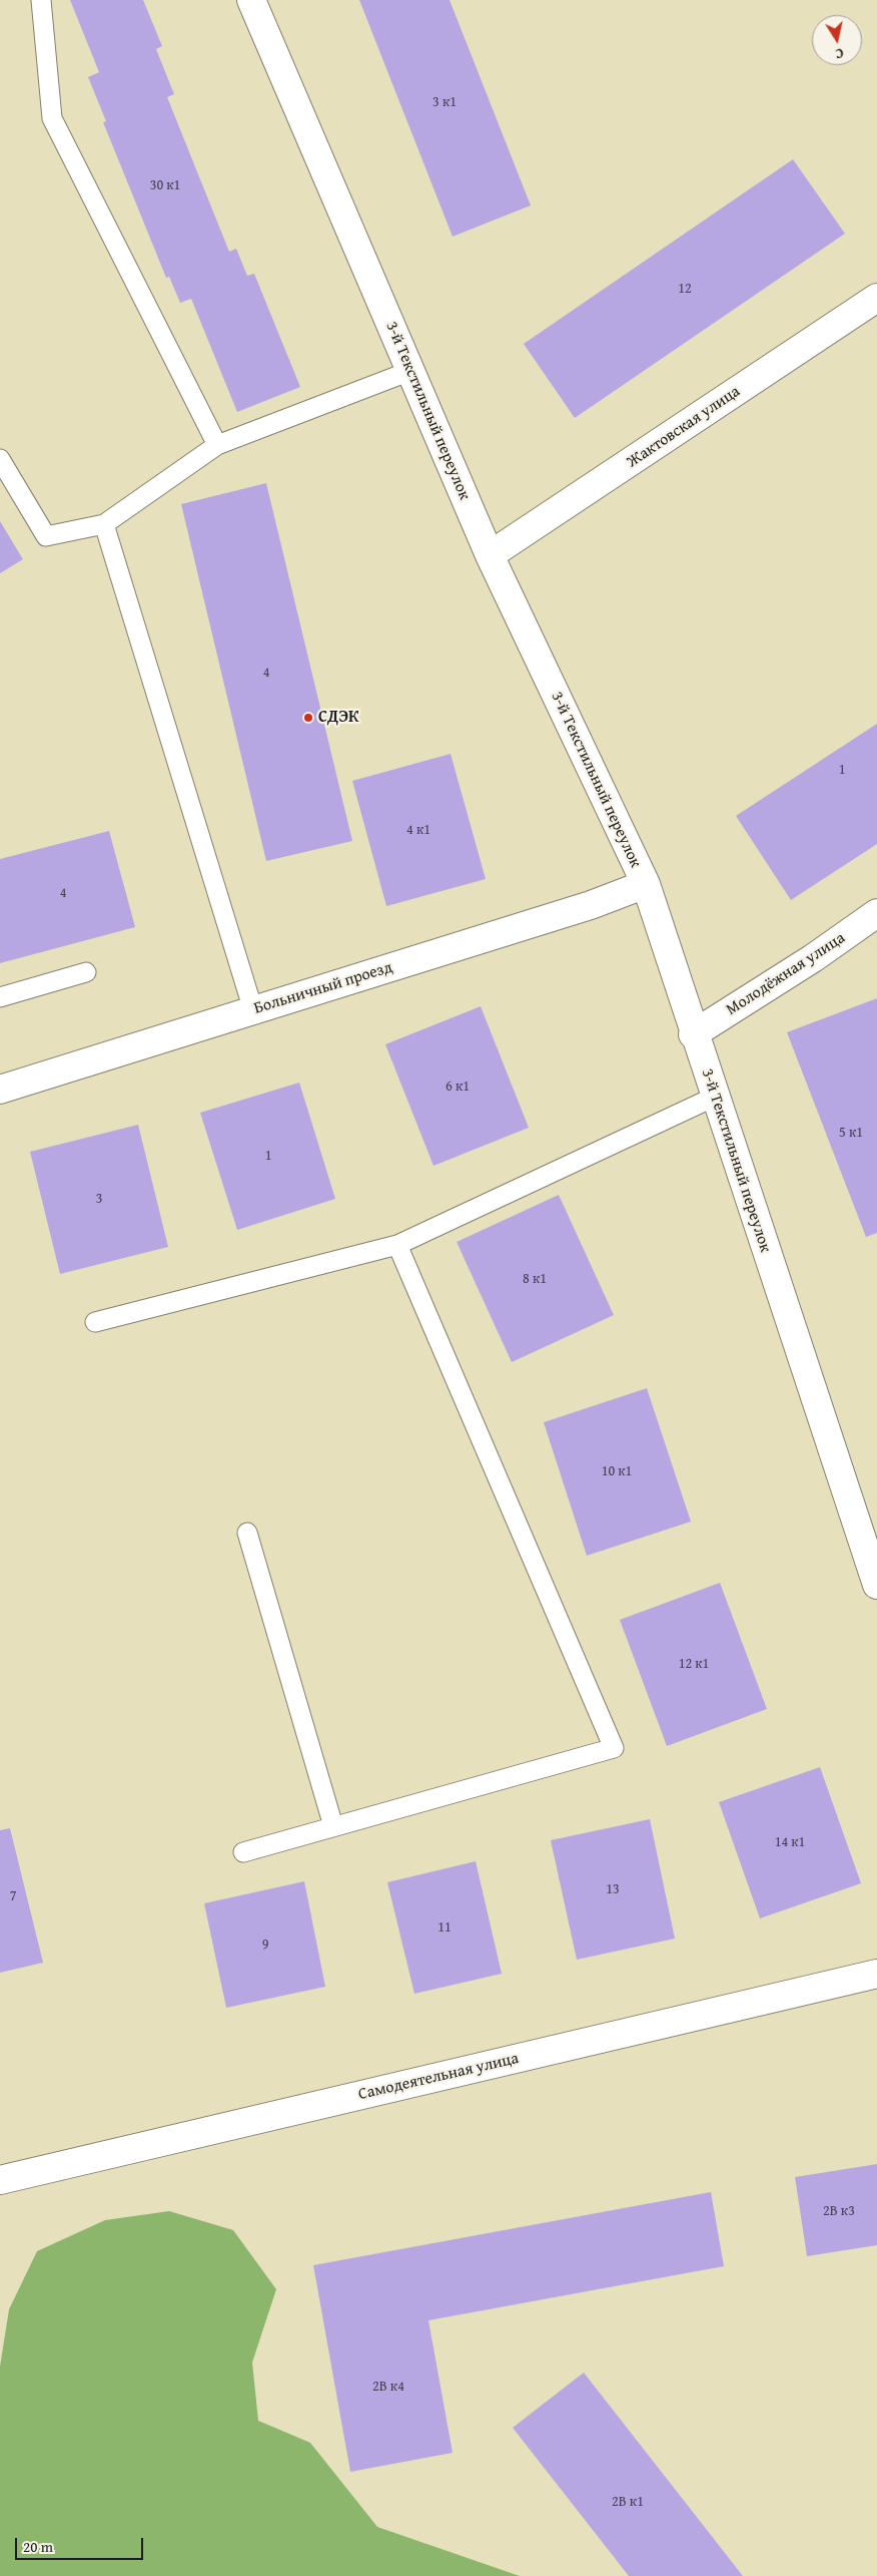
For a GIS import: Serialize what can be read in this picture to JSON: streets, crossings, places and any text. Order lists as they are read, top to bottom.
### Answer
{
  "streets": {
    "street": [
      "3-й Текстильный переулок",
      "Жактовская улица",
      "Молодёжная улица",
      "Больничный проезд",
      "Самодеятельная улица"
    ]
  },
  "crossings": [
    ["3-й Текстильный переулок", "Жактовская улица"],
    ["3-й Текстильный переулок", "Молодёжная улица"],
    ["3-й Текстильный переулок", "Больничный проезд"]
  ],
  "places": ["СДЭК"],
  "house_numbers": [
    "3 к1",
    "30 к1",
    "12",
    "4",
    "1",
    "4 к1",
    "4",
    "6 к1",
    "5 к1",
    "1",
    "3",
    "8 к1",
    "10 к1",
    "12 к1",
    "14 к1",
    "13",
    "7",
    "11",
    "9",
    "2В к3",
    "2В к4",
    "2В к1"
  ],
  "scale_bar": "20 m",
  "north": "bottom"
}
